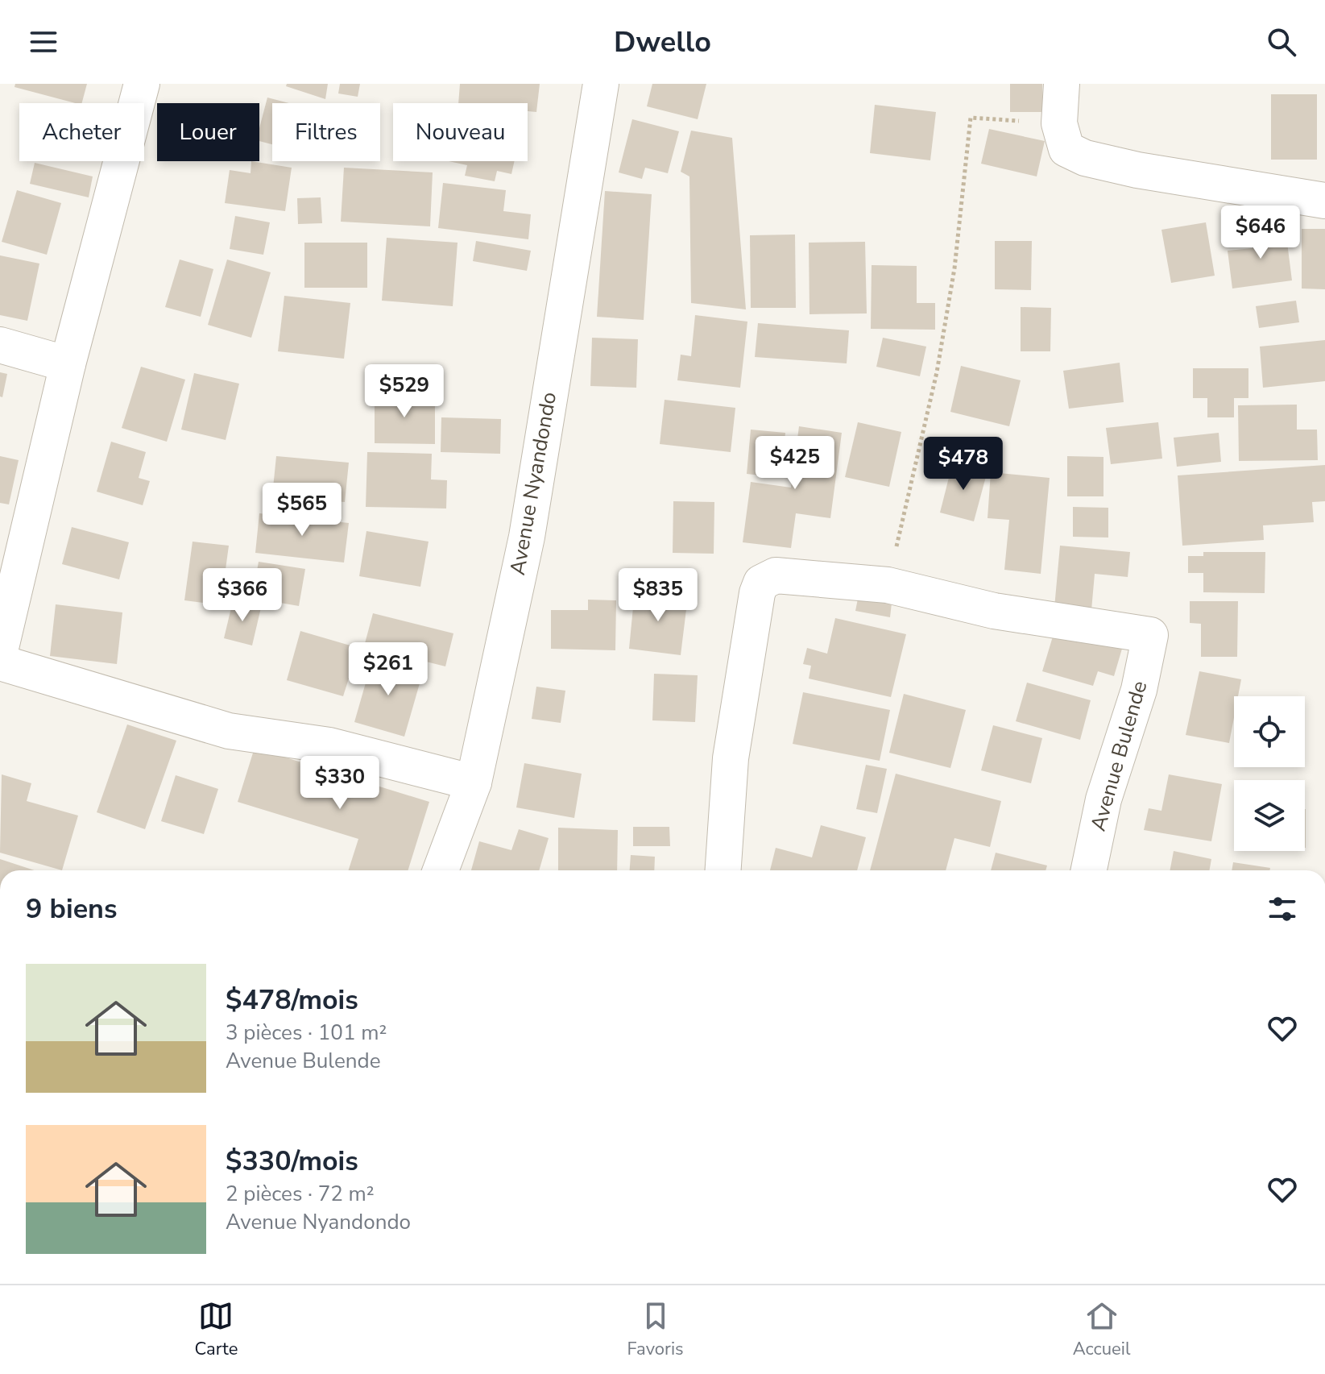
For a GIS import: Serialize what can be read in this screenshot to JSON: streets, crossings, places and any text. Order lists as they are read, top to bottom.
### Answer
{
  "streets": {
    "street": ["Avenue Nyandondo", "Avenue Bulende"]
  },
  "page": {
    "header": "Dwello",
    "chip": [
      "Acheter",
      "Louer",
      "Filtres",
      "Nouveau"
    ],
    "price": [
      "$646",
      "$529",
      "$425",
      "$478",
      "$565",
      "$366",
      "$835",
      "$261",
      "$330"
    ],
    "heading": "9 biens",
    "list": [
      {
        "name": "$478/mois",
        "note": "3 pièces · 101 m² · Avenue Bulende"
      },
      {
        "name": "$330/mois",
        "note": "2 pièces · 72 m² · Avenue Nyandondo"
      }
    ],
    "tabs": ["Carte", "Favoris", "Accueil"]
  }
}
